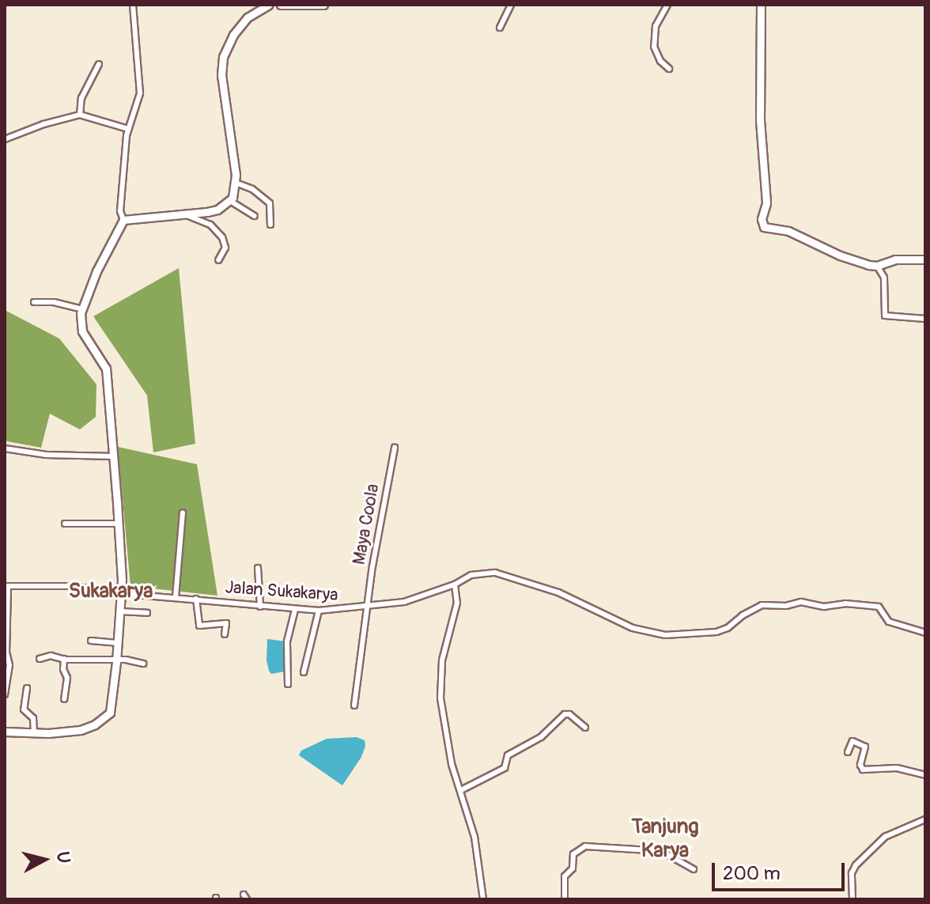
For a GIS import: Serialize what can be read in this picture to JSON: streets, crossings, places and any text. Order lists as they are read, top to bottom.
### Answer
{
  "streets": {
    "street": ["Maya Coola", "Jalan Sukakarya"]
  },
  "crossings": [
    ["Maya Coola", "Jalan Sukakarya"]
  ],
  "districts": ["Sukakarya", "Tanjung Karya"],
  "scale_bar": "200 m",
  "north": "right"
}
